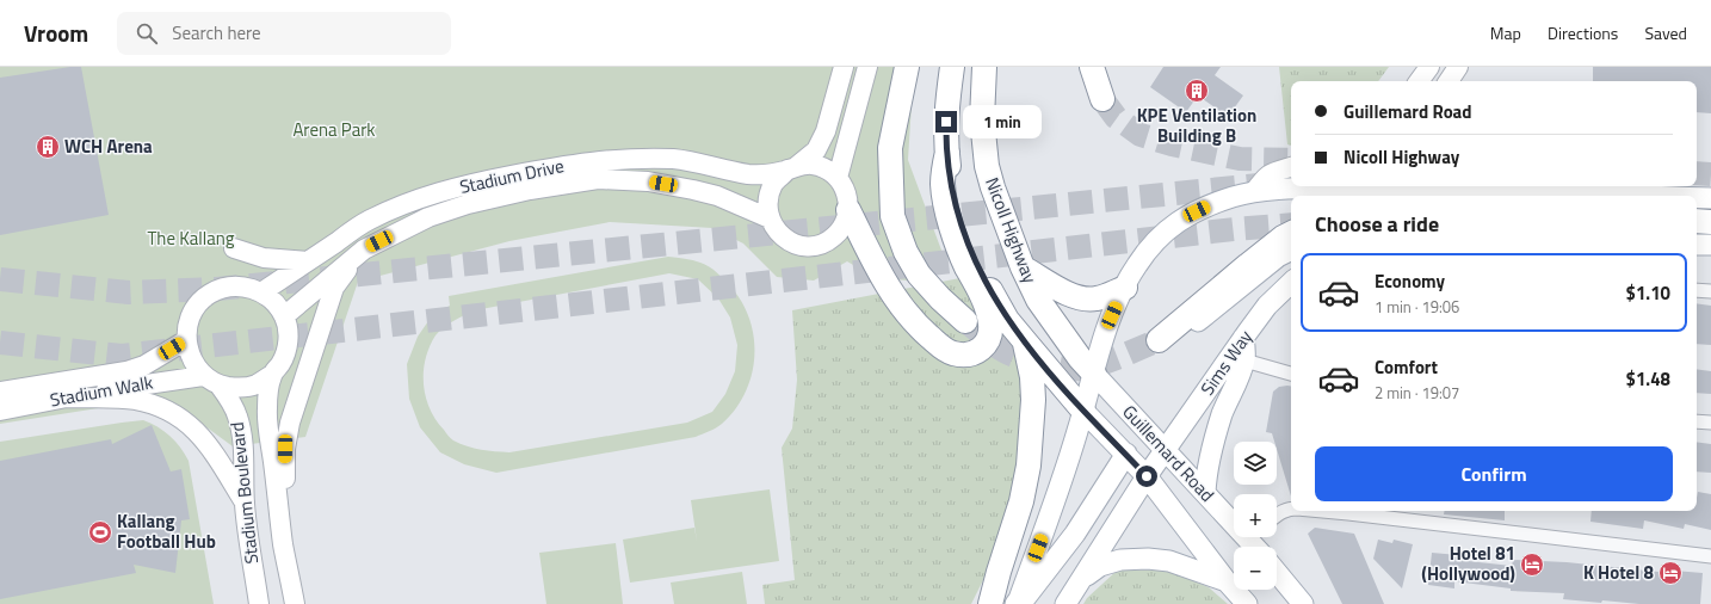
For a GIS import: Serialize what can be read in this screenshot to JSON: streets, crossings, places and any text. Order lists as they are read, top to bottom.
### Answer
{
  "streets": {
    "highway": ["Nicoll Highway"],
    "main road": ["Sims Way", "Guillemard Road"],
    "street": ["Stadium Drive", "Stadium Walk", "Stadium Boulevard"]
  },
  "crossings": [
    ["Stadium Drive", "Stadium Walk"],
    ["Stadium Drive", "Stadium Boulevard"],
    ["Nicoll Highway", "Guillemard Road"],
    ["Sims Way", "Guillemard Road"],
    ["Stadium Walk", "Stadium Boulevard"]
  ],
  "parks": ["Arena Park", "The Kallang"],
  "places": {
    "building": ["KPE Ventilation Building B", "WCH Arena"],
    "sports": ["Kallang Football Hub"],
    "hotel": ["Hotel 81 (Hollywood)", "K Hotel 8"]
  },
  "page": {
    "header": "Vroom",
    "search": "Search here",
    "nav": ["Map", "Directions", "Saved"],
    "banner": ["Guillemard Road", "Nicoll Highway"],
    "bubble": "1 min",
    "heading": "Choose a ride",
    "list": [
      {
        "name": "Economy",
        "note": "1 min · 19:06",
        "value": "$1.10"
      },
      {
        "name": "Comfort",
        "note": "2 min · 19:07",
        "value": "$1.48"
      }
    ],
    "buttons": "Confirm",
    "map_buttons": ["+", "−"]
  }
}
